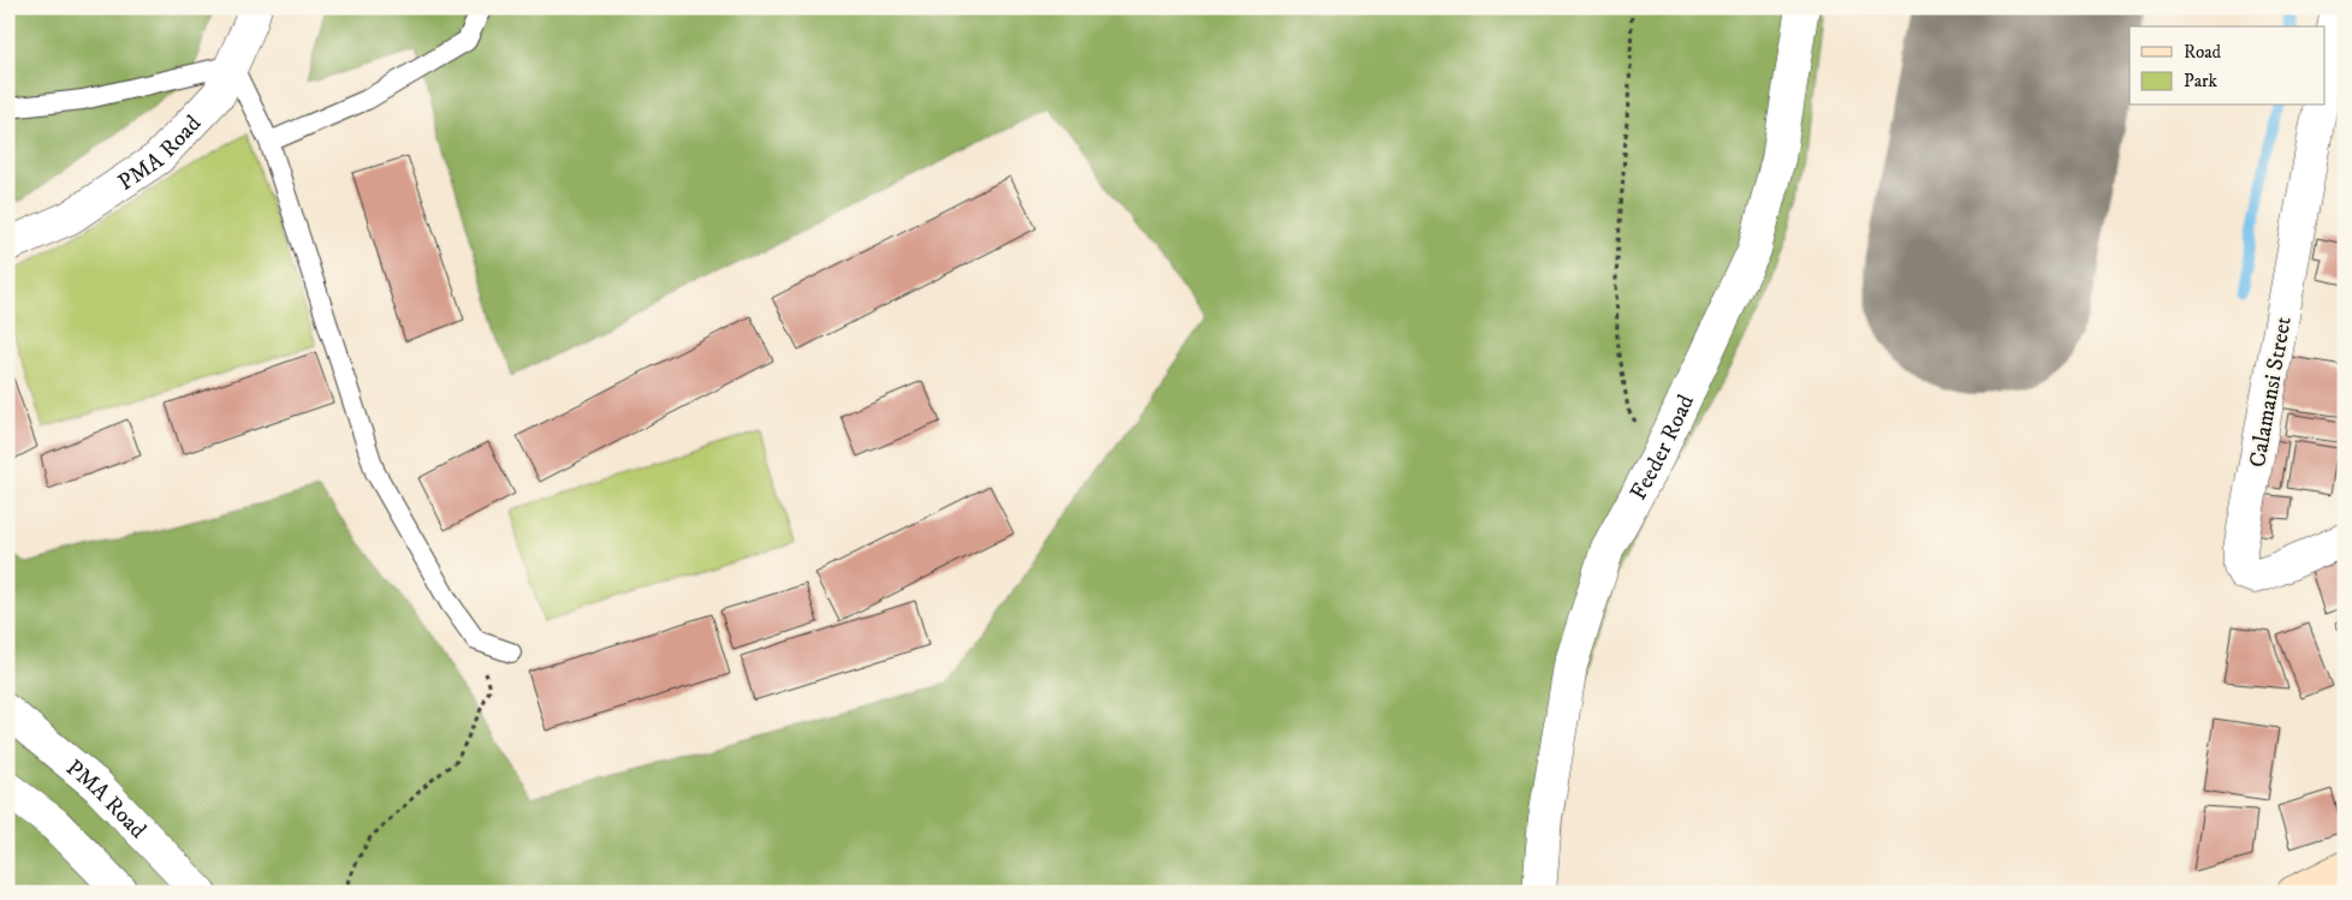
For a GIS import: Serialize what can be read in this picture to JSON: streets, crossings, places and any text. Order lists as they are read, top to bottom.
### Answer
{
  "streets": {
    "street": ["PMA Road", "Calamansi Street", "Feeder Road"]
  },
  "legend": ["Road", "Park"]
}
